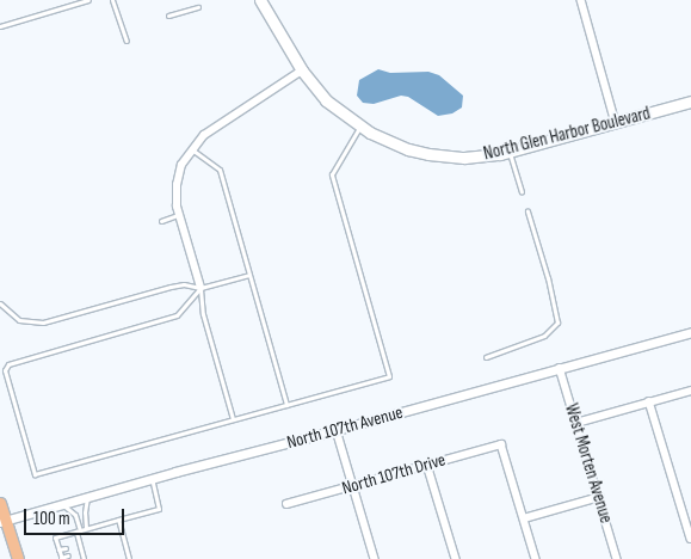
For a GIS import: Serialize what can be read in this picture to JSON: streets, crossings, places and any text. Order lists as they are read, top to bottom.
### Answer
{
  "streets": {
    "main road": ["North Glen Harbor Boulevard"],
    "street": ["North 107th Avenue", "West Morten Avenue", "North 107th Drive"]
  },
  "crossings": [
    ["North 107th Avenue", "West Morten Avenue"]
  ],
  "scale_bar": "100 m"
}
